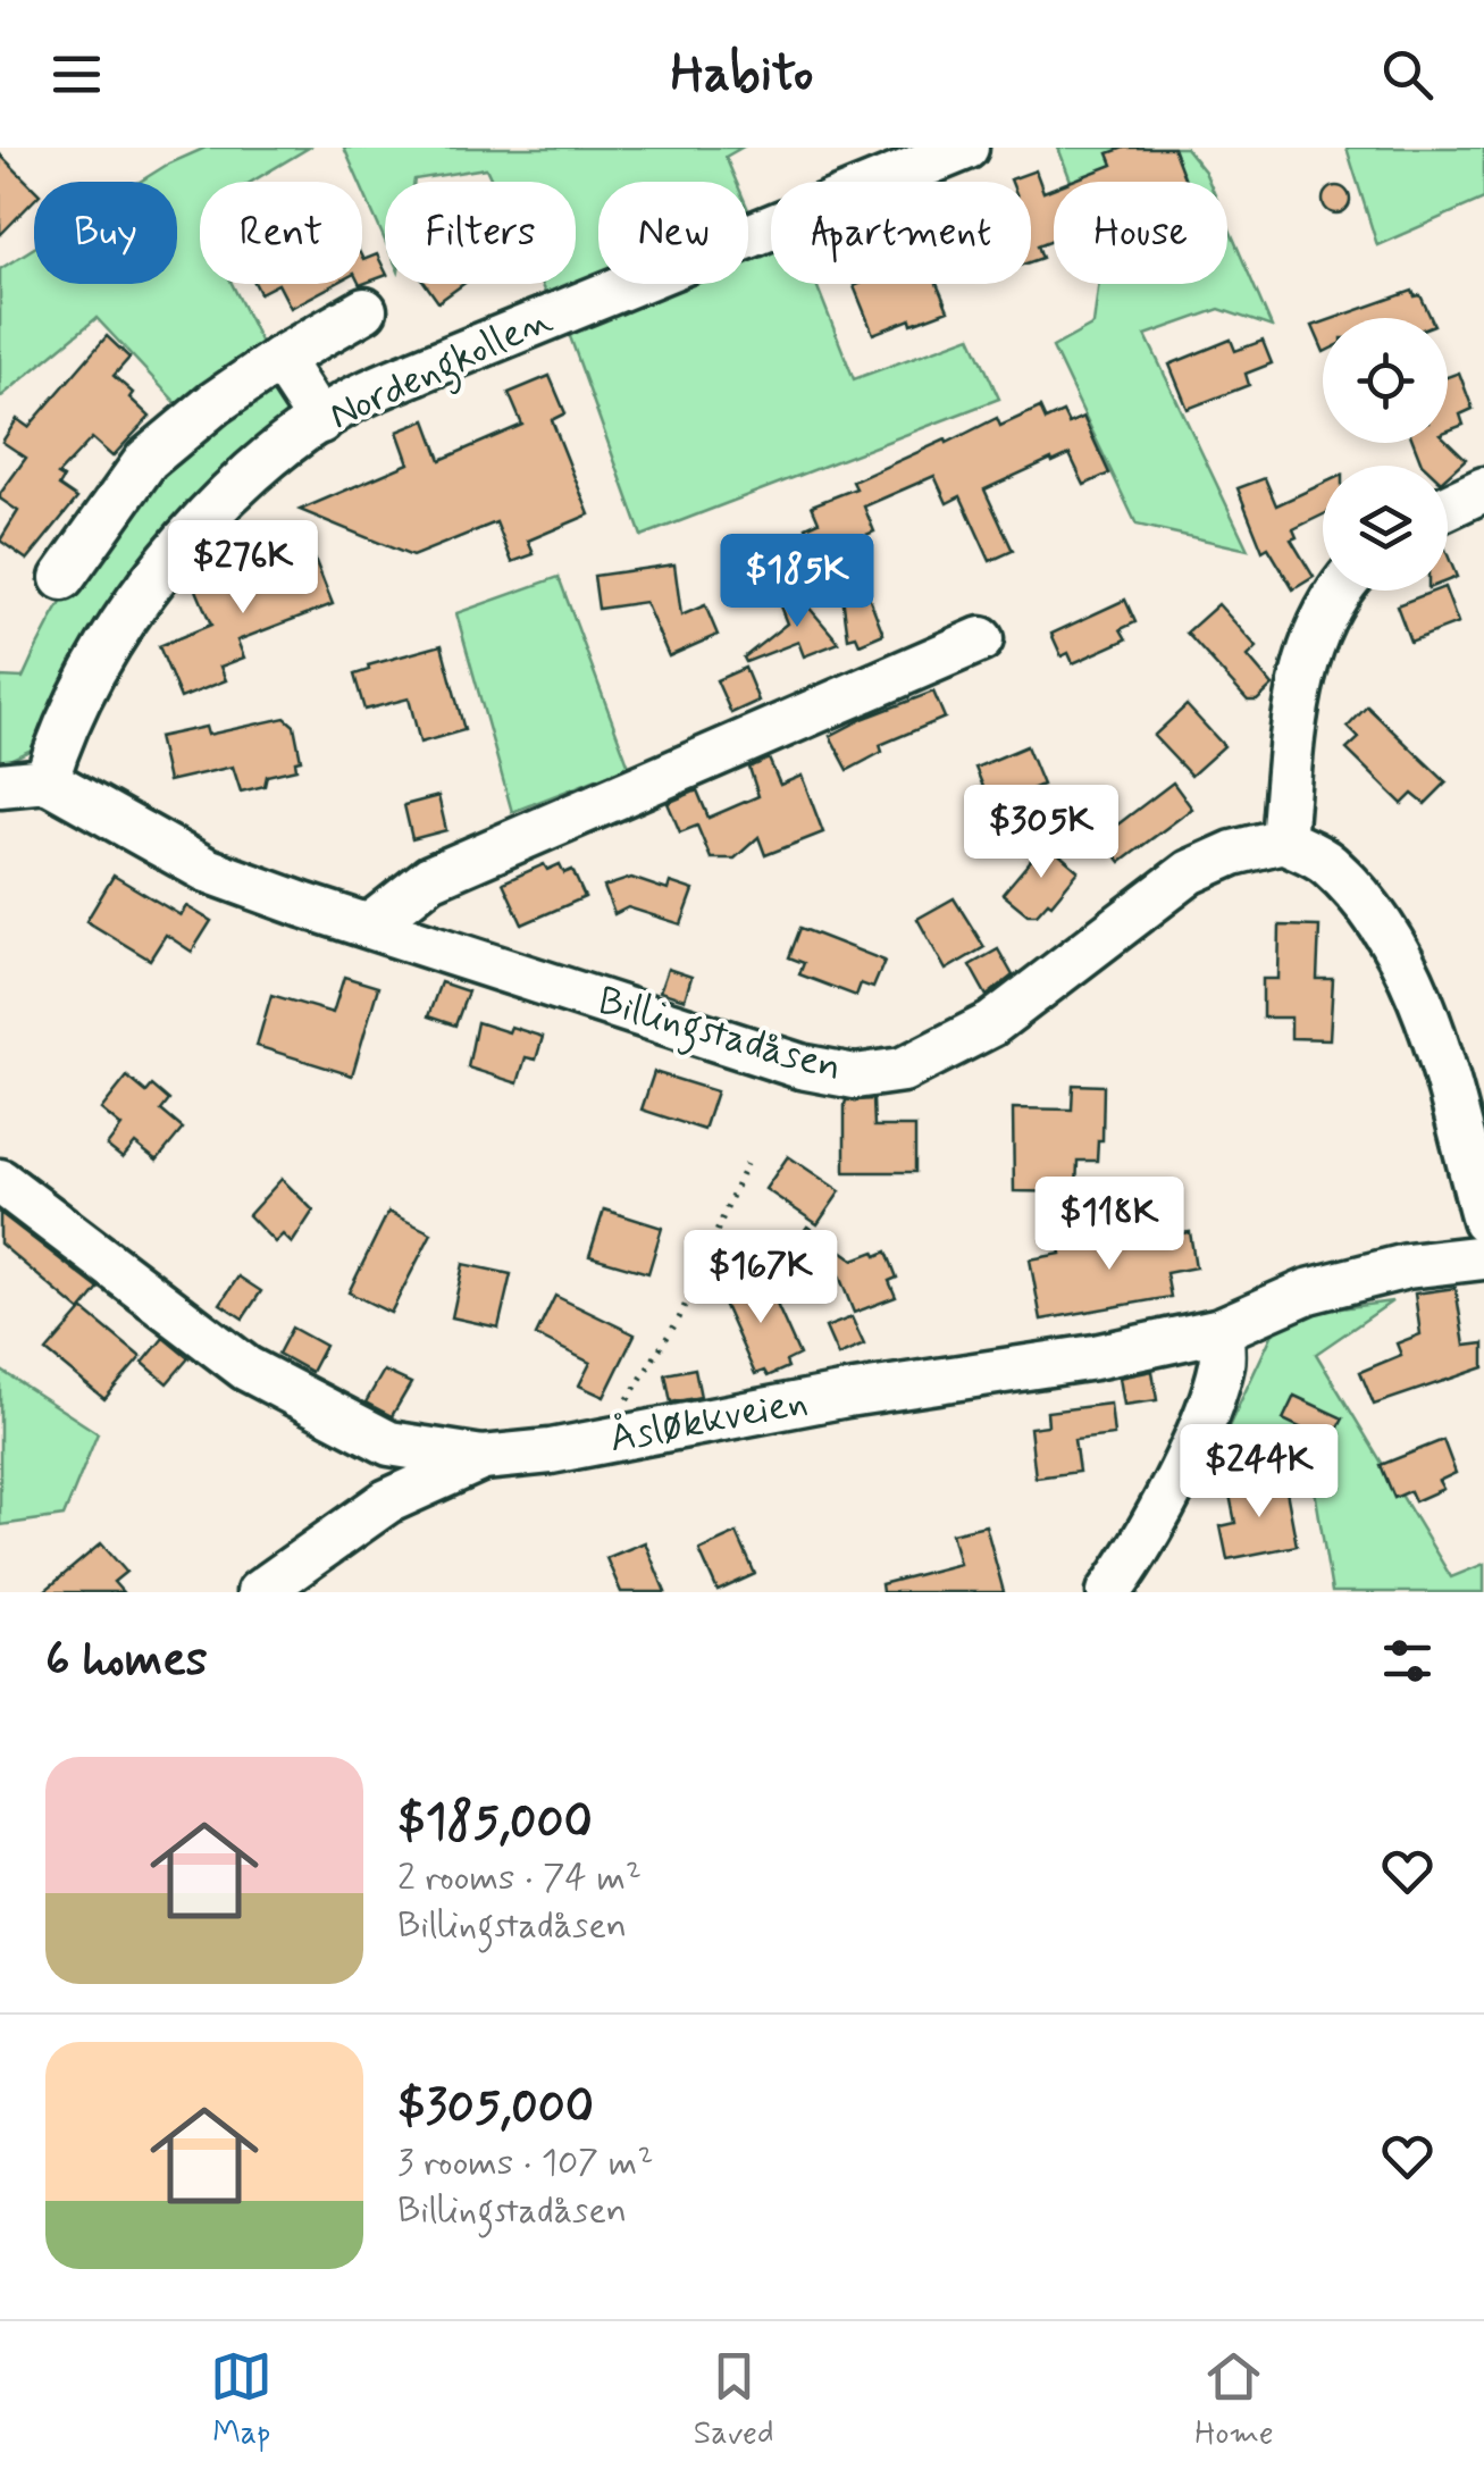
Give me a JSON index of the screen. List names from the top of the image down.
{
  "streets": {
    "street": ["Nordengkollen", "Billingstadåsen", "Åsløkkveien"]
  },
  "crossings": [
    ["Nordengkollen", "Billingstadåsen"]
  ],
  "page": {
    "header": "Habito",
    "chip": [
      "Buy",
      "Rent",
      "Filters",
      "New",
      "Apartment",
      "House"
    ],
    "price": [
      "$276K",
      "$185K",
      "$305K",
      "$118K",
      "$167K",
      "$244K"
    ],
    "heading": "6 homes",
    "list": [
      {
        "name": "$185,000",
        "note": "2 rooms · 74 m² · Billingstadåsen"
      },
      {
        "name": "$305,000",
        "note": "3 rooms · 107 m² · Billingstadåsen"
      }
    ],
    "tabs": ["Map", "Saved", "Home"]
  }
}
